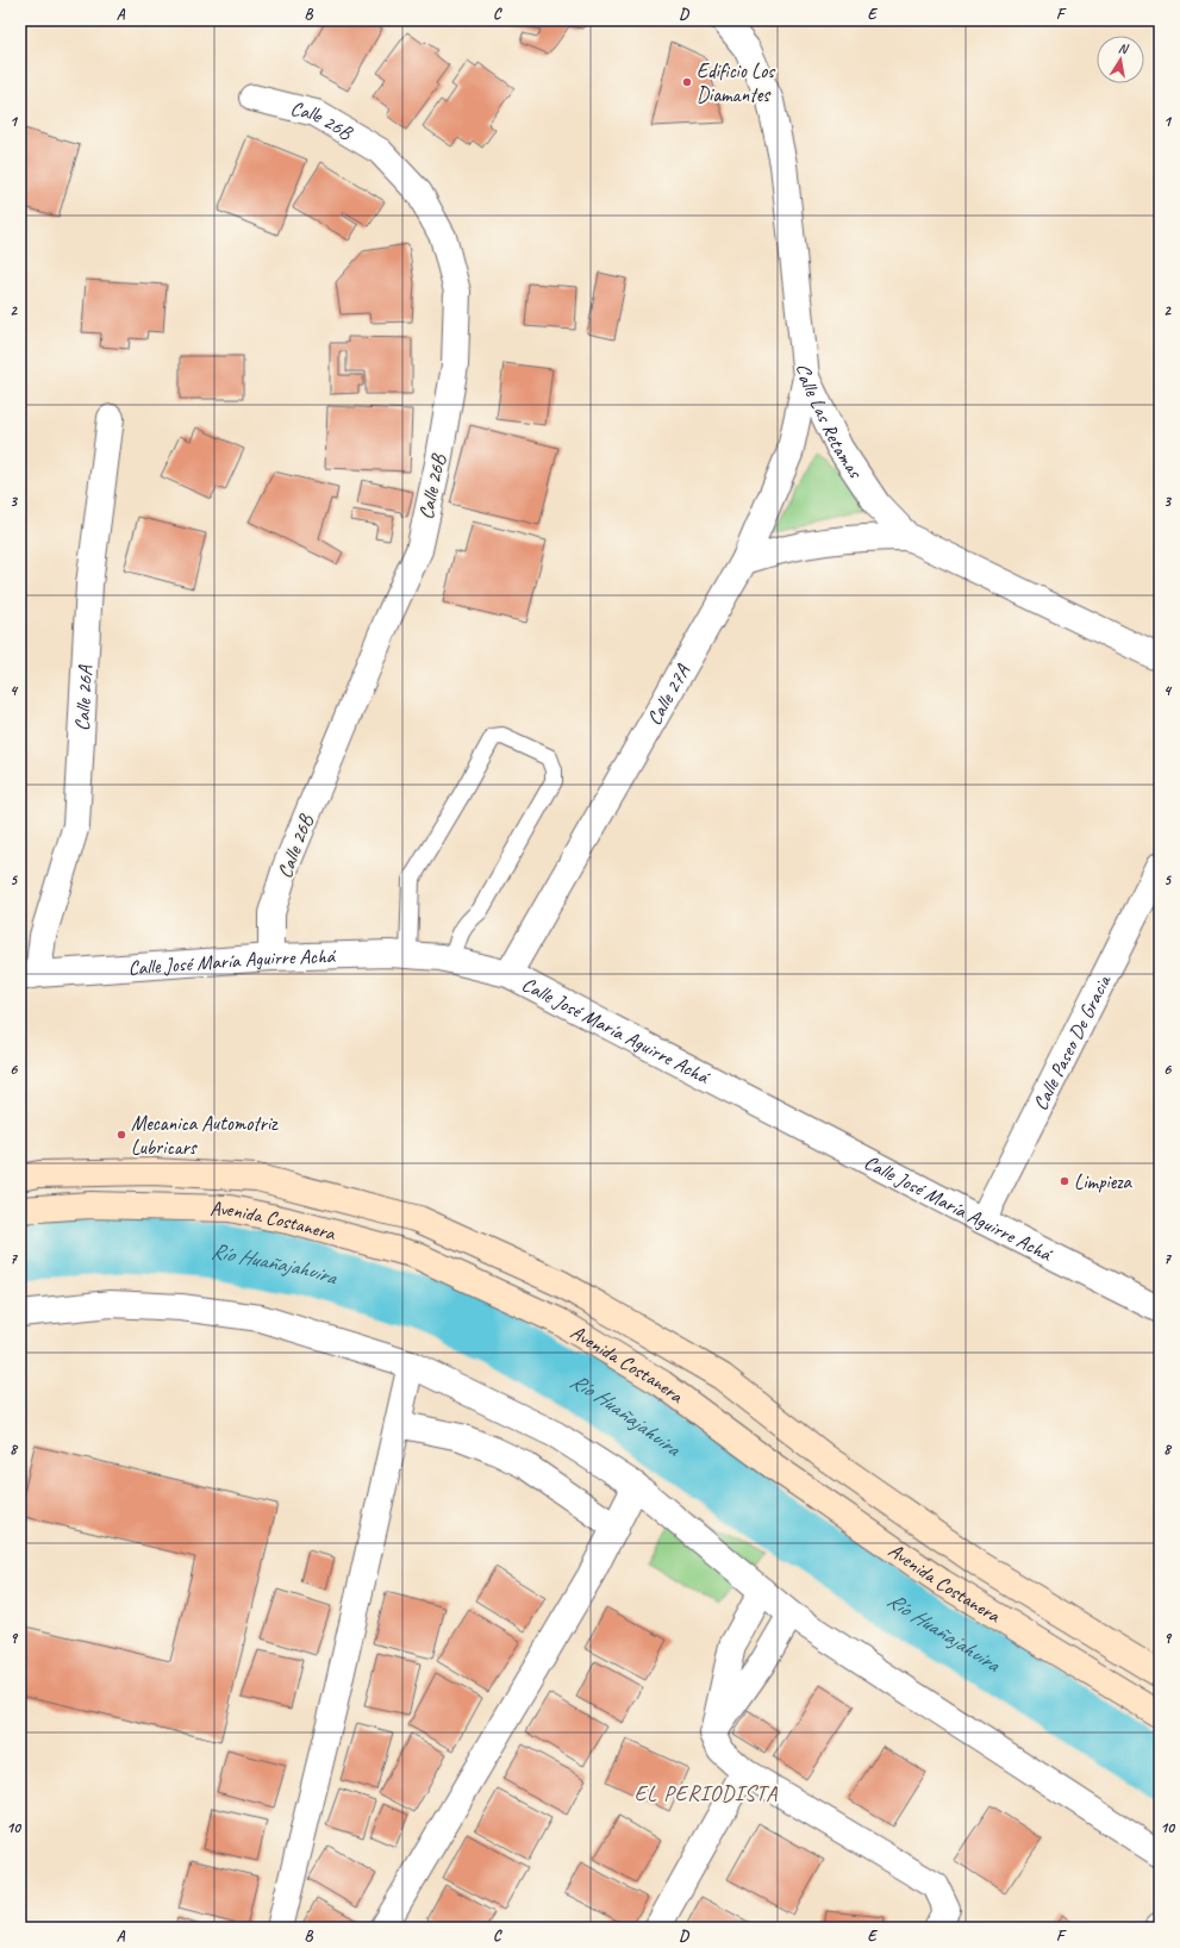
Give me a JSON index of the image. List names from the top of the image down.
{
  "streets": {
    "main road": ["Avenida Costanera"],
    "street": [
      "Calle 26B",
      "Calle Las Retamas",
      "Calle 27A",
      "Calle 26A",
      "Calle José María Aguirre Achá",
      "Calle Paseo De Gracia"
    ]
  },
  "crossings": [
    ["Calle 26B", "Calle José María Aguirre Achá"],
    ["Calle Las Retamas", "Calle 27A"],
    ["Calle 27A", "Calle José María Aguirre Achá"],
    ["Calle 26A", "Calle José María Aguirre Achá"],
    ["Calle José María Aguirre Achá", "Calle Paseo De Gracia"]
  ],
  "districts": ["EL PERIODISTA"],
  "water": ["Río Huañajahuira"],
  "places": ["Edificio Los Diamantes", "Mecanica Automotriz Lubricars", "Limpieza"],
  "north": "top",
  "grid": {
    "columns": [
      "A",
      "B",
      "C",
      "D",
      "E",
      "F"
    ],
    "rows": [
      "1",
      "2",
      "3",
      "4",
      "5",
      "6",
      "7",
      "8",
      "9",
      "10"
    ]
  }
}
